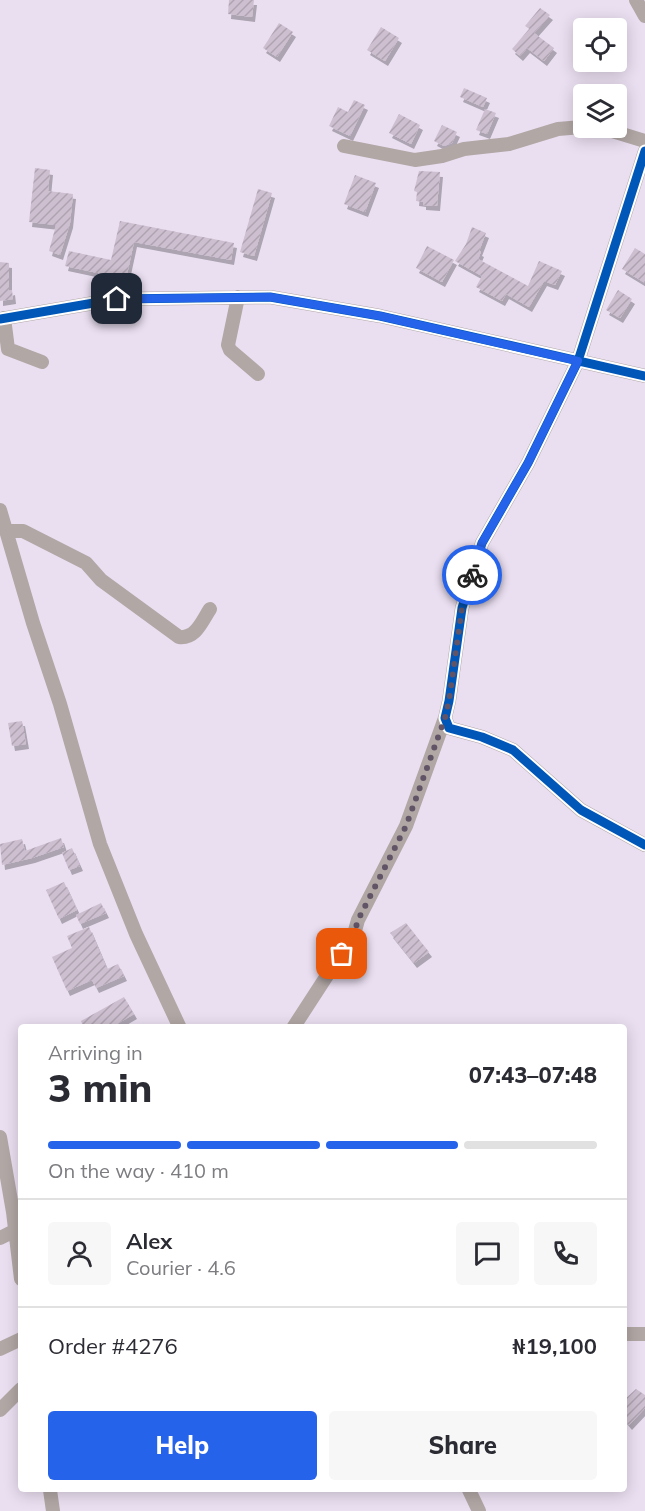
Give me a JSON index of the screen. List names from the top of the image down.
{
  "page": {
    "heading": ["3 min", "Arriving in", "07:43–07:48"],
    "panel": [
      "Alex",
      "Courier · 4.6",
      "Order #4276",
      "₦19,100"
    ],
    "bar": "On the way · 410 m",
    "buttons": ["Help", "Share"]
  }
}
